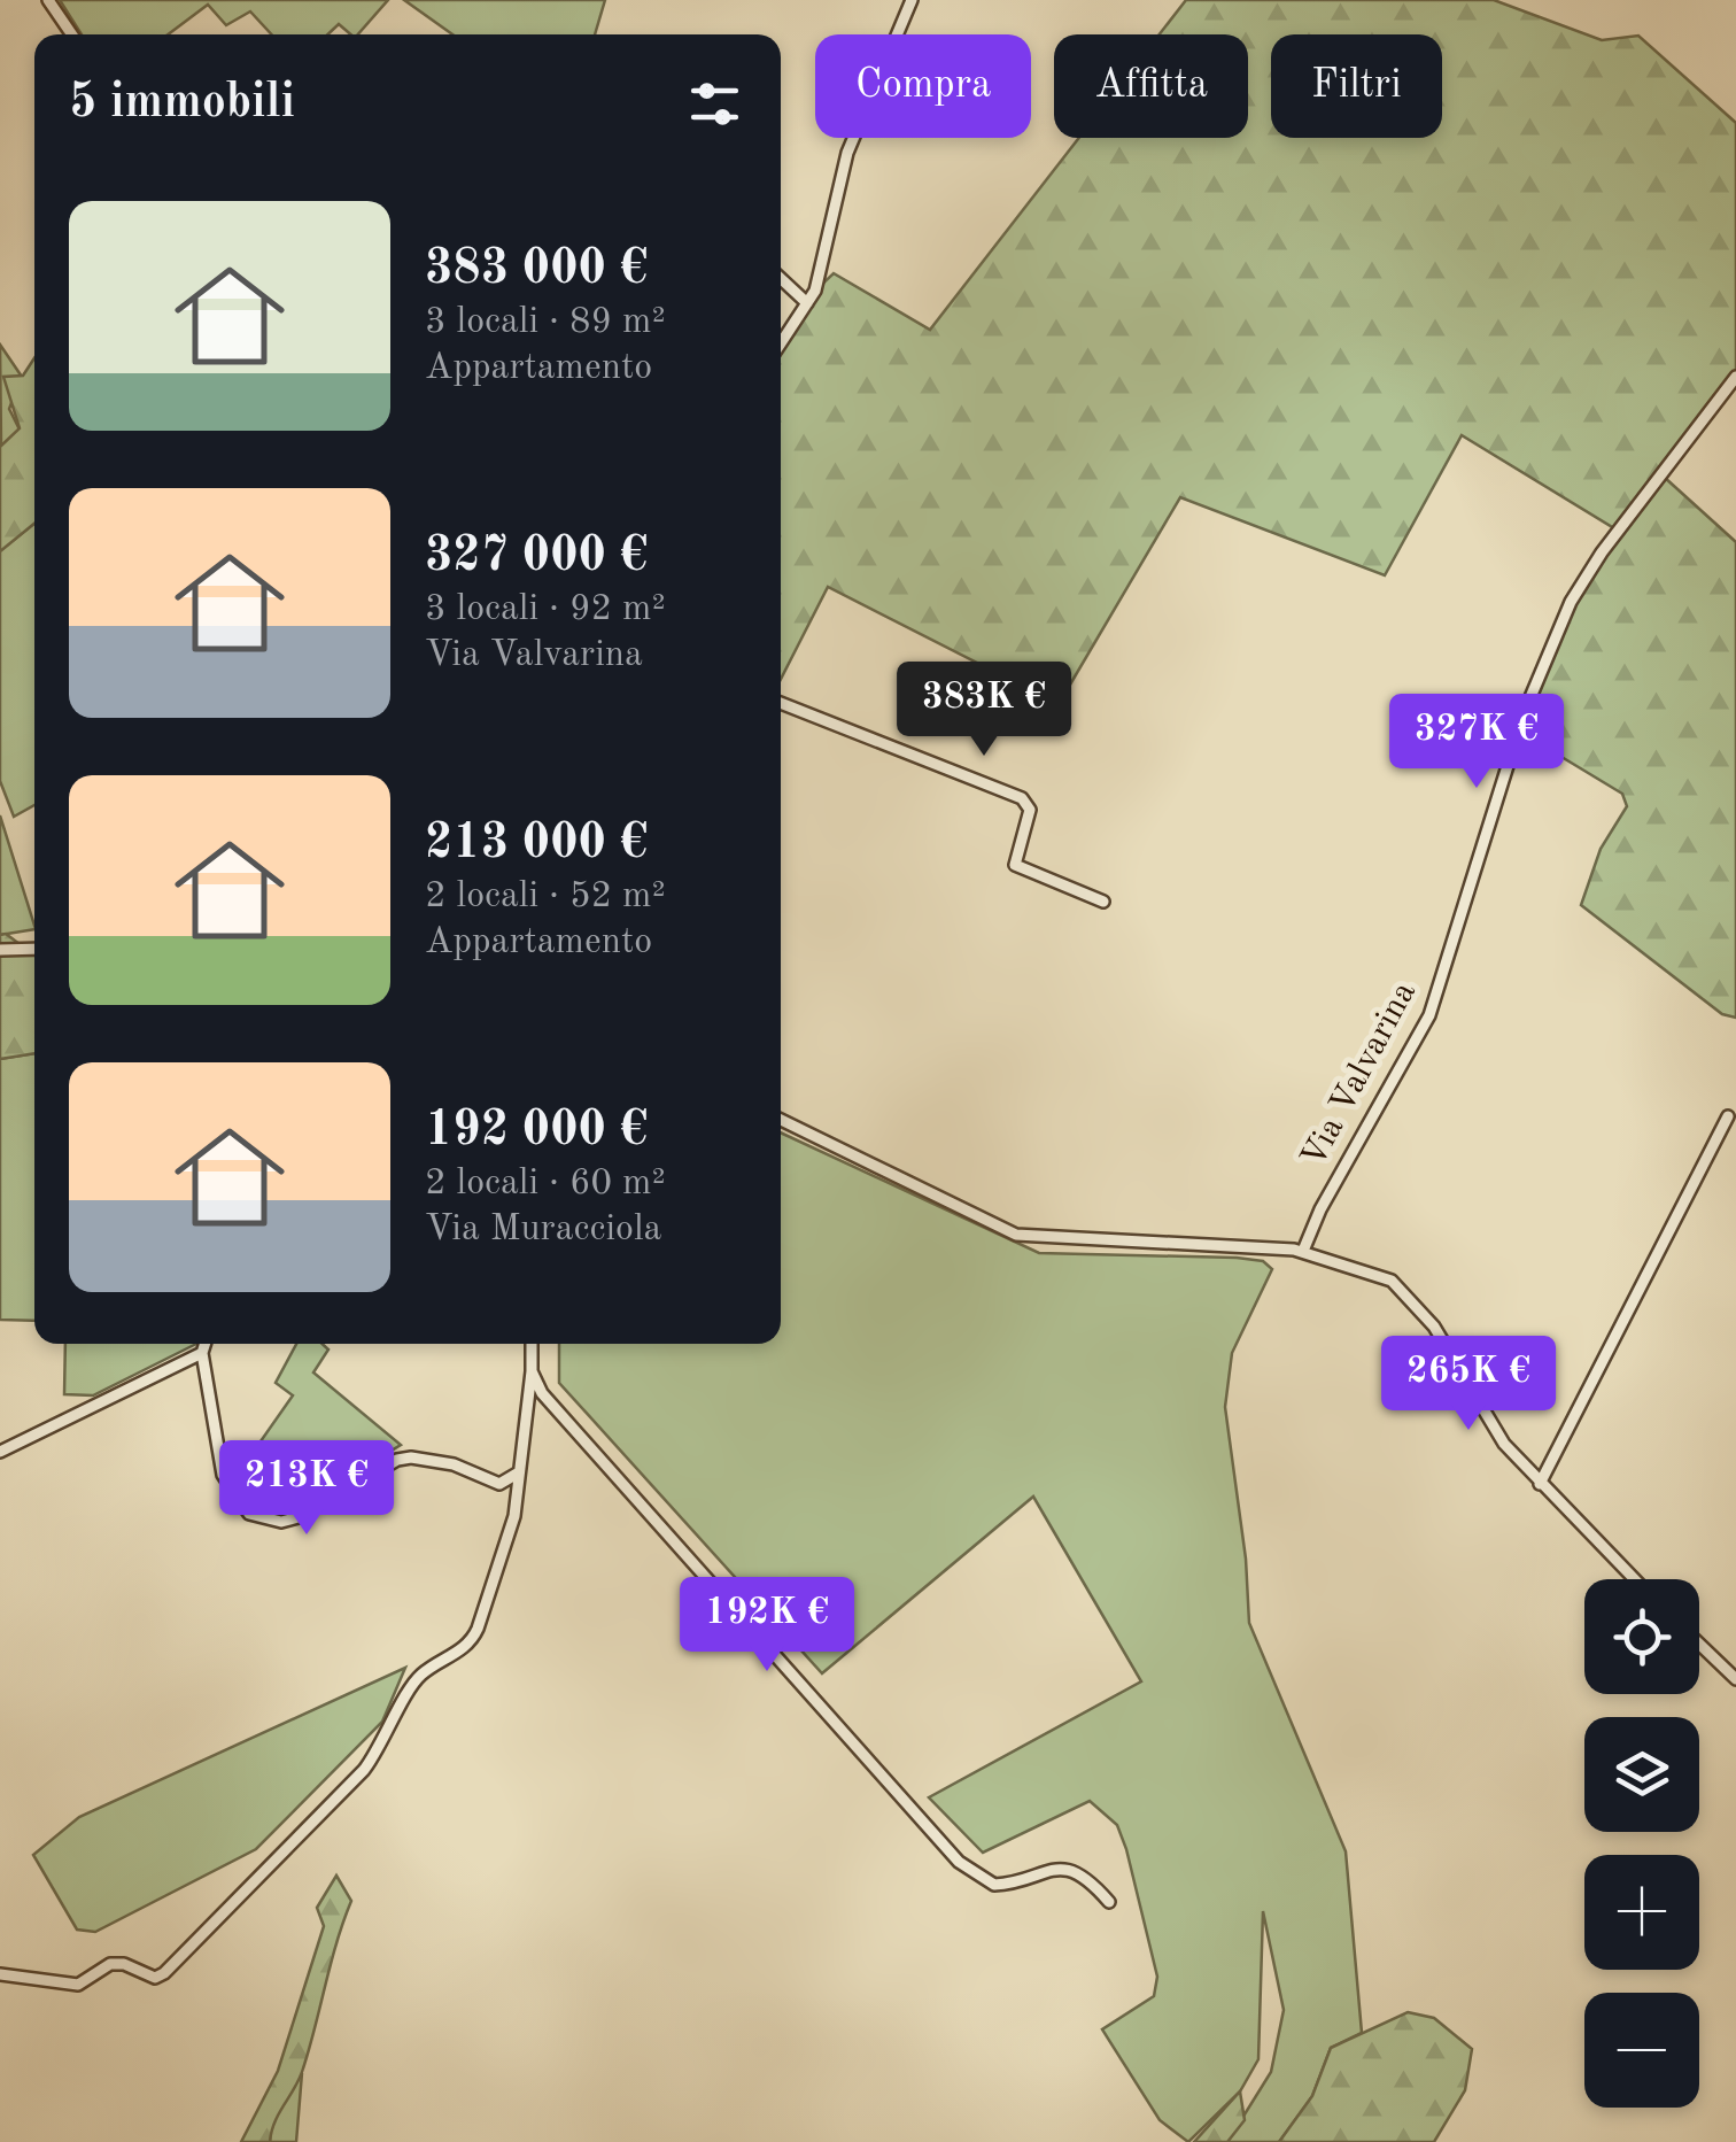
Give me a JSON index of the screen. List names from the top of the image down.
{
  "streets": {
    "street": ["Via Valvarina"]
  },
  "page": {
    "chip": ["Compra", "Affitta", "Filtri"],
    "heading": "5 immobili",
    "list": [
      {
        "name": "383 000 €",
        "note": "3 locali · 89 m² · Appartamento"
      },
      {
        "name": "327 000 €",
        "note": "3 locali · 92 m² · Via Valvarina"
      },
      {
        "name": "213 000 €",
        "note": "2 locali · 52 m² · Appartamento"
      },
      {
        "name": "192 000 €",
        "note": "2 locali · 60 m² · Via Muracciola"
      }
    ],
    "price": [
      "383K €",
      "327K €",
      "265K €",
      "213K €",
      "192K €"
    ],
    "map_buttons": ["+", "−"]
  }
}
